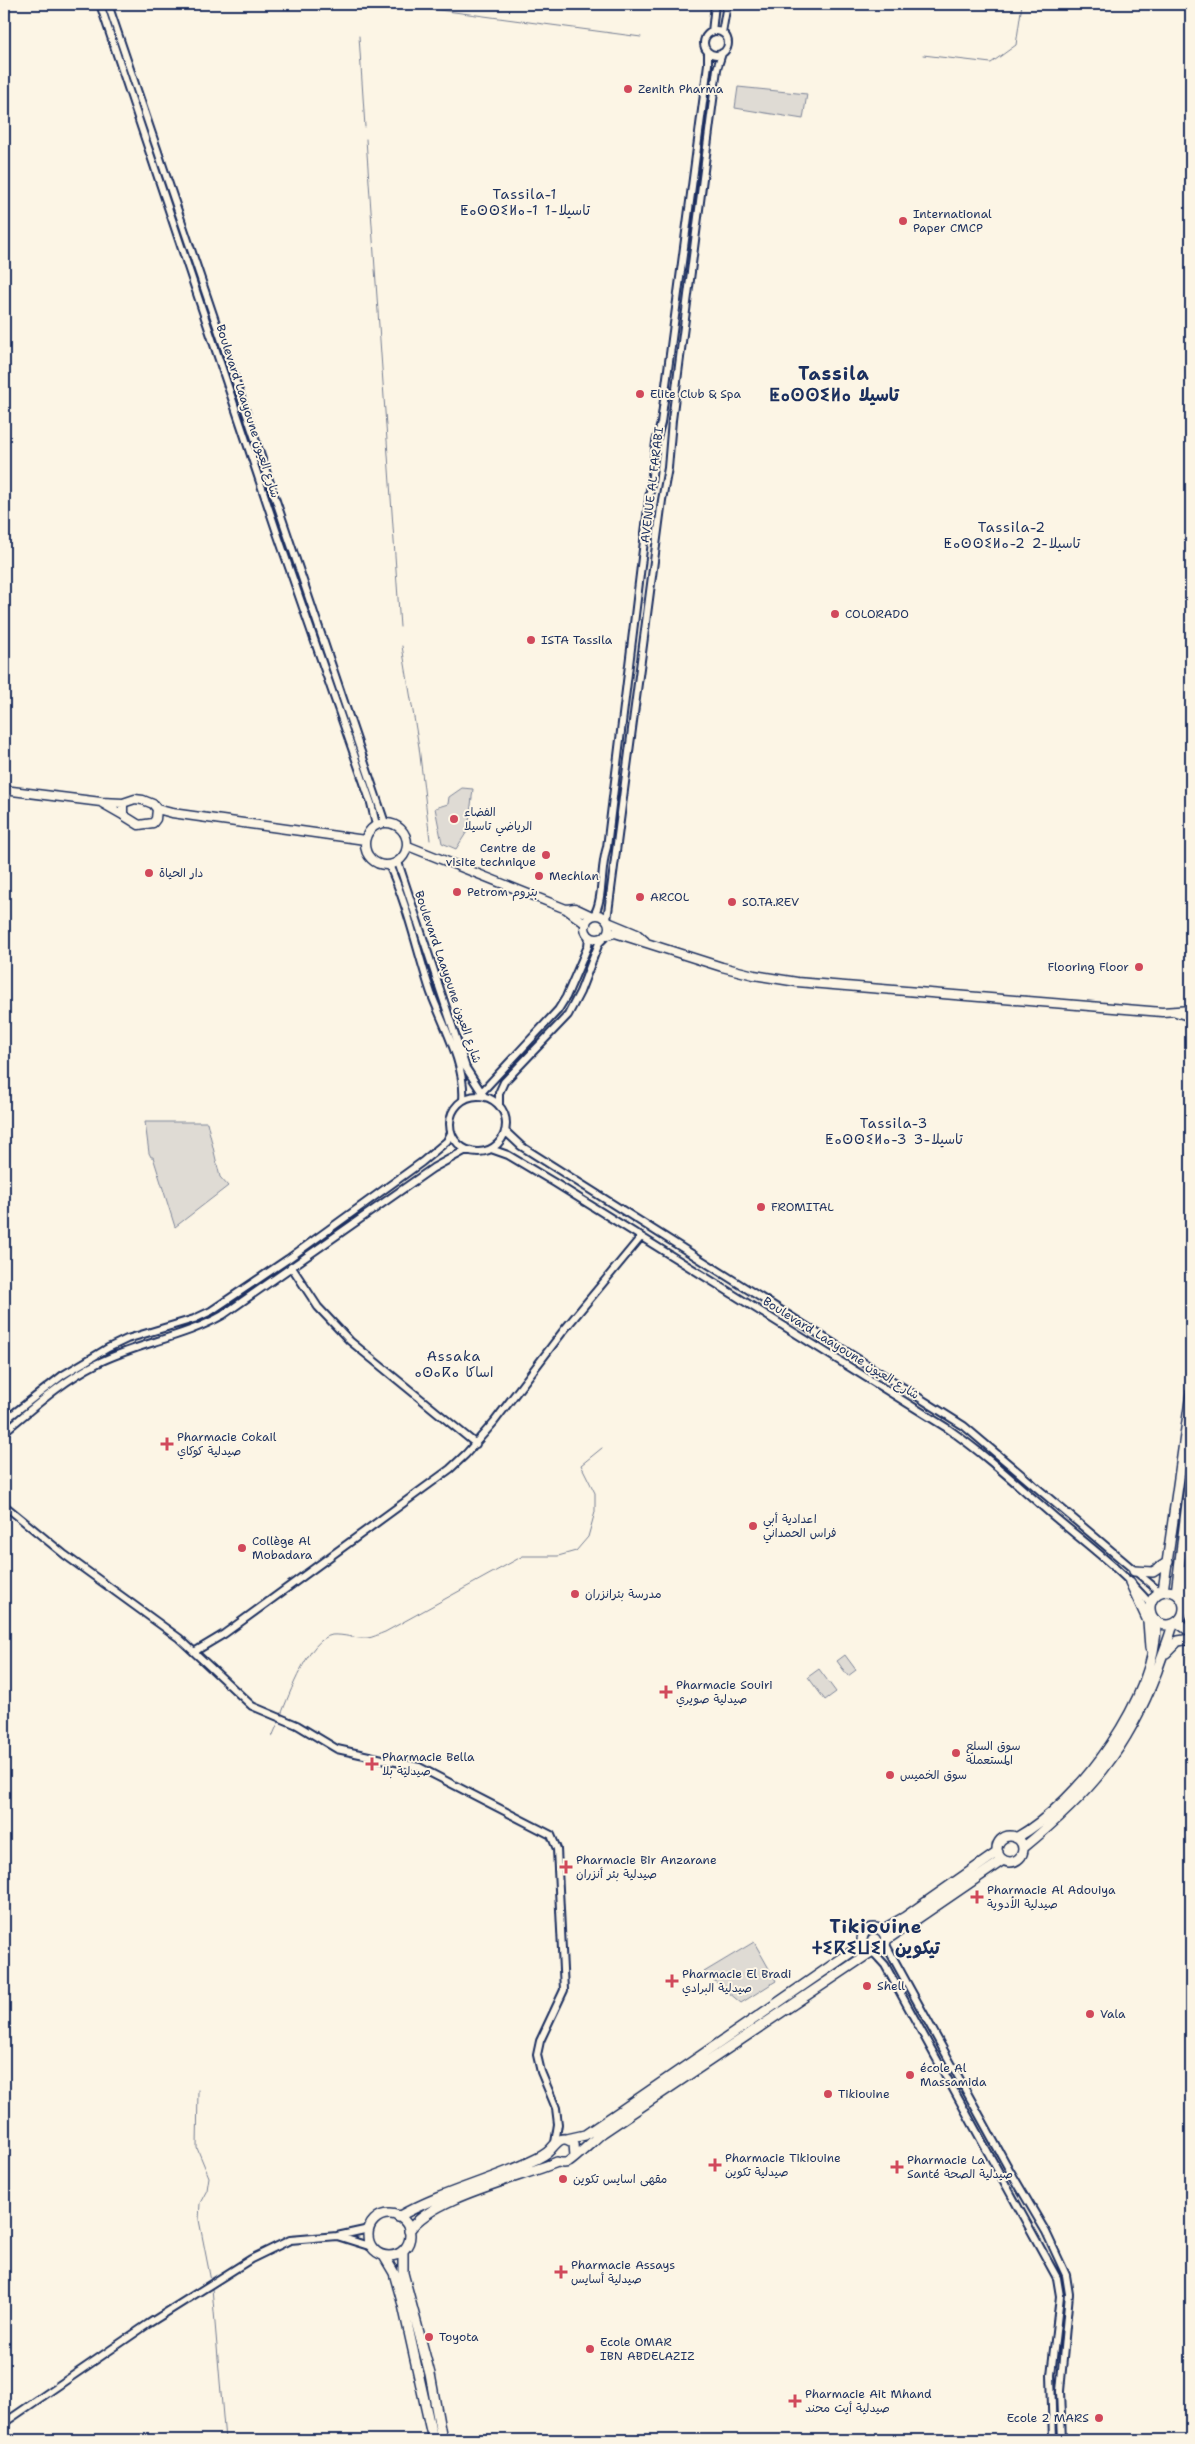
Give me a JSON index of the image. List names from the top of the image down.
{
  "streets": {
    "street": ["Boulevard Laayoune شارع العيون", "AVENUE AL FARABI"]
  },
  "districts": [
    "Tassila-1 ⵟⴰⵙⵙⵉⵍⴰ-1 1-تاسيلا",
    "Tassila ⵟⴰⵙⵙⵉⵍⴰ تاسيلا",
    "Tassila-2 ⵟⴰⵙⵙⵉⵍⴰ-2 2-تاسيلا",
    "Tassila-3 ⵟⴰⵙⵙⵉⵍⴰ-3 3-تاسيلا",
    "Assaka ⴰⵙⴰⴽⴰ اساكا",
    "Tikiouine ⵜⵉⴽⵉⵡⵉⵏ تيكوين"
  ],
  "places": {
    "other": [
      "Zenith Pharma",
      "International Paper CMCP",
      "Elite Club & Spa",
      "COLORADO",
      "ISTA Tassila",
      "الفضاء الرياضي تاسيلا",
      "Centre de visite technique",
      "دار الحياة",
      "Mechlan",
      "Petrom بتروم",
      "ARCOL",
      "SO.TA.REV",
      "Flooring Floor",
      "FROMITAL",
      "اعدادية أبي فراس الحمداني",
      "Collège Al Mobadara",
      "مدرسة بئرانزران",
      "سوق السلع المستعملة",
      "سوق الخميس",
      "Shell",
      "Vala",
      "école Al Massamida",
      "Tikiouine",
      "مقهى اسايس تكوين",
      "Toyota",
      "Ecole OMAR IBN ABDELAZIZ",
      "Ecole 2 MARS"
    ],
    "health": [
      "Pharmacie Cokail صيدلية كوكاي",
      "Pharmacie Souiri صيدلية صويري",
      "Pharmacie Bella صيدلية بلا",
      "Pharmacie Bir Anzarane صيدلية بئر أنزران",
      "Pharmacie Al Adouiya صيدلية الأدوية",
      "Pharmacie El Bradi صيدلية البرادي",
      "Pharmacie Tikiouine صيدلية تكوين",
      "Pharmacie La Santé صيدلية الصحة",
      "Pharmacie Assays صيدلية أسايس",
      "Pharmacie Ait Mhand صيدلية أيت محند"
    ]
  }
}
